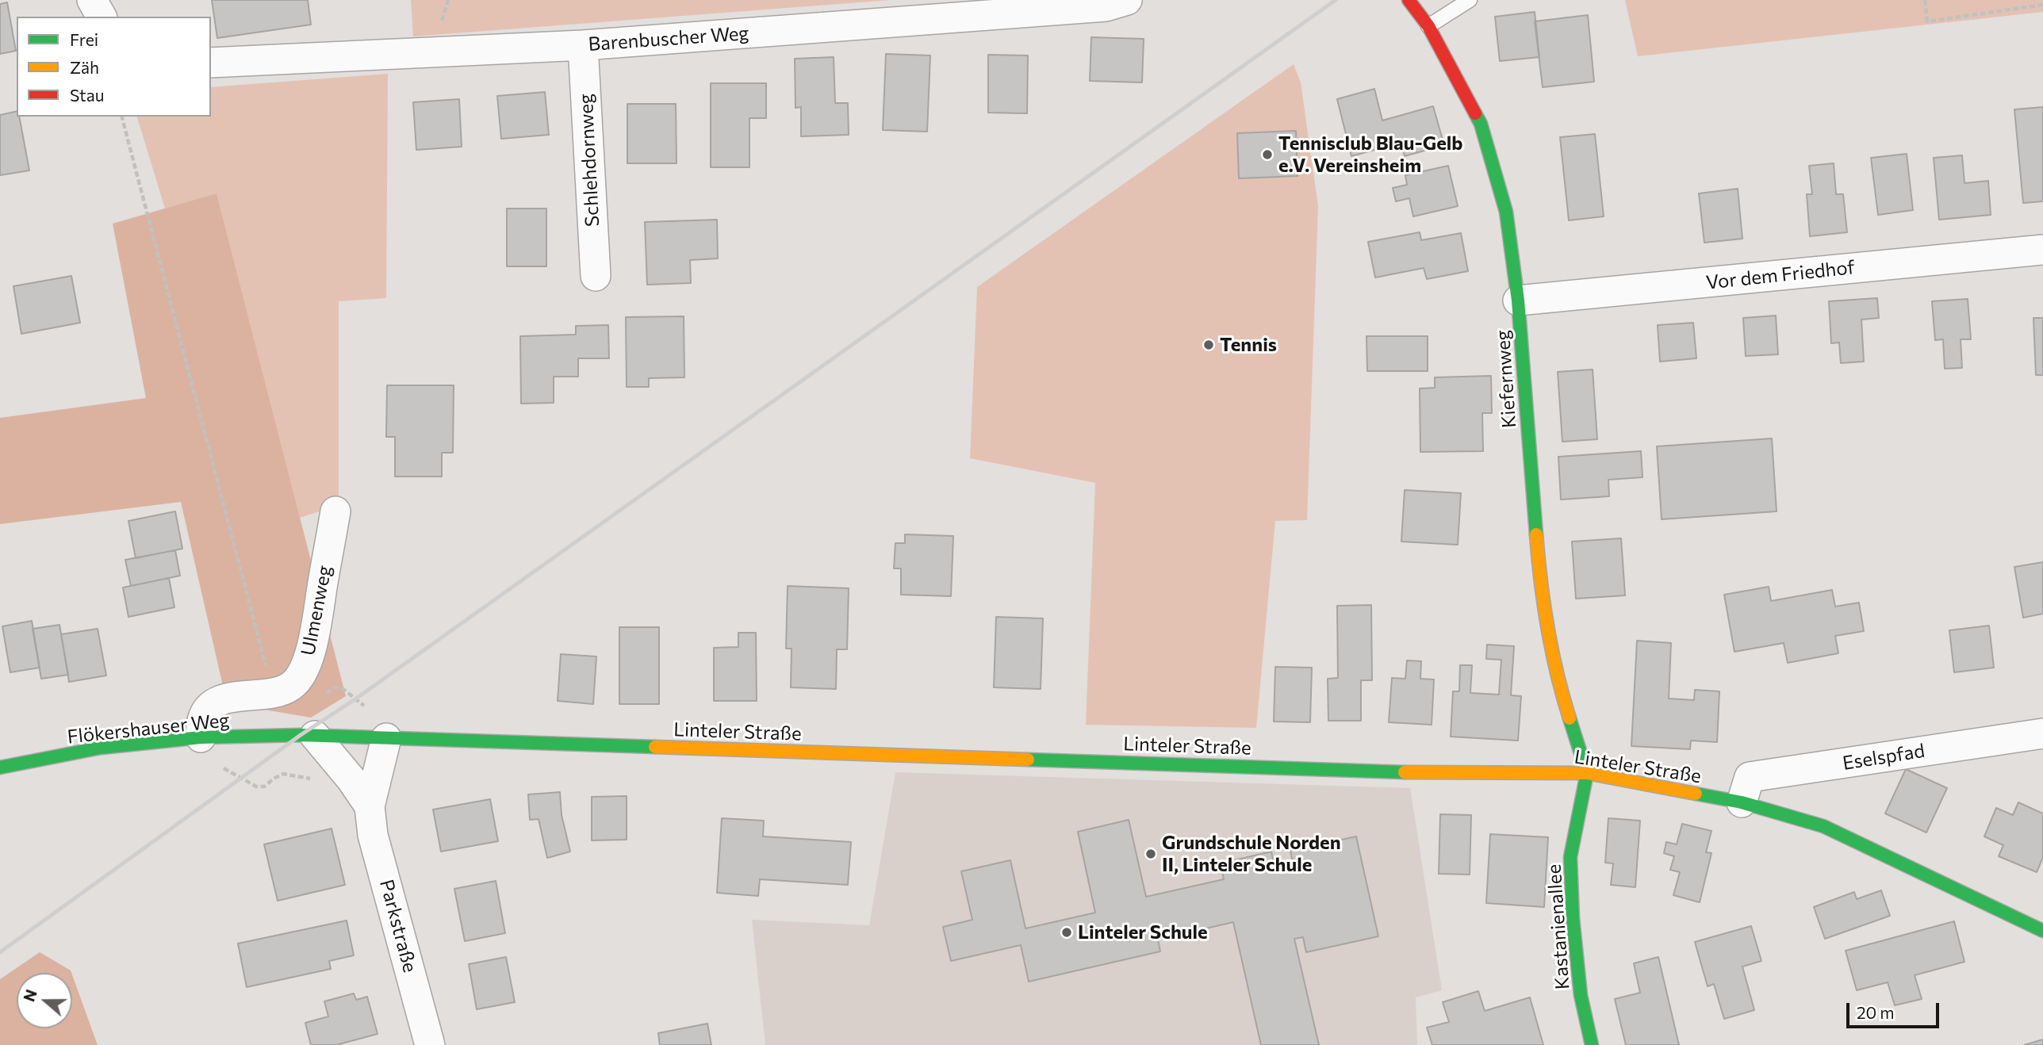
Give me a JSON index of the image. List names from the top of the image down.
{
  "streets": {
    "street": [
      "Barenbuscher Weg",
      "Schlehdornweg",
      "Vor dem Friedhof",
      "Kiefernweg",
      "Ulmenweg",
      "Flökershauser Weg",
      "Linteler Straße",
      "Eselspfad",
      "Parkstraße",
      "Kastanienallee"
    ]
  },
  "crossings": [
    ["Barenbuscher Weg", "Schlehdornweg"],
    ["Vor dem Friedhof", "Kiefernweg"],
    ["Kiefernweg", "Linteler Straße"],
    ["Kiefernweg", "Kastanienallee"],
    ["Ulmenweg", "Flökershauser Weg"],
    ["Flökershauser Weg", "Linteler Straße"],
    ["Flökershauser Weg", "Parkstraße"],
    ["Linteler Straße", "Eselspfad"],
    ["Linteler Straße", "Parkstraße"],
    ["Linteler Straße", "Kastanienallee"]
  ],
  "places": [
    "Tennisclub Blau-Gelb e.V. Vereinsheim",
    "Tennis",
    "Grundschule Norden II, Linteler Schule",
    "Linteler Schule"
  ],
  "legend": ["Frei", "Zäh", "Stau"],
  "scale_bar": "20 m",
  "north": "left"
}
